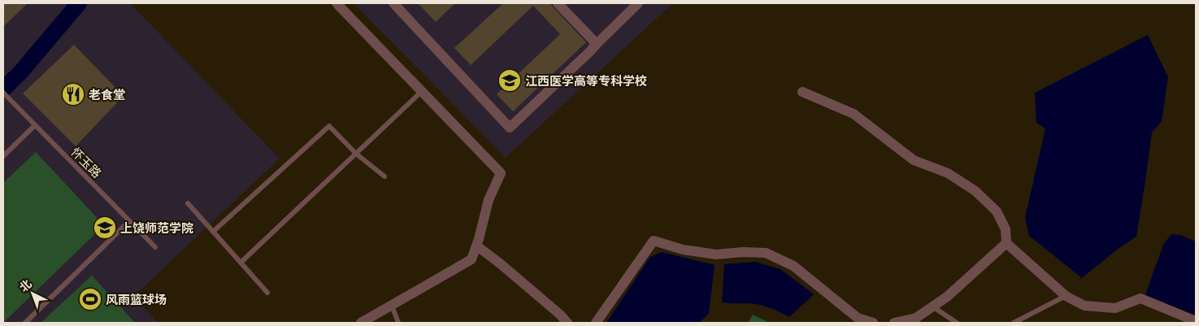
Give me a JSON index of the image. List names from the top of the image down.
{
  "streets": {
    "lane": ["怀玉路"]
  },
  "places": {
    "school or university": ["江西医学高等专科学校", "上饶师范学院"],
    "restaurant": ["老食堂"],
    "sports": ["风雨篮球场"]
  },
  "north": "top left"
}
